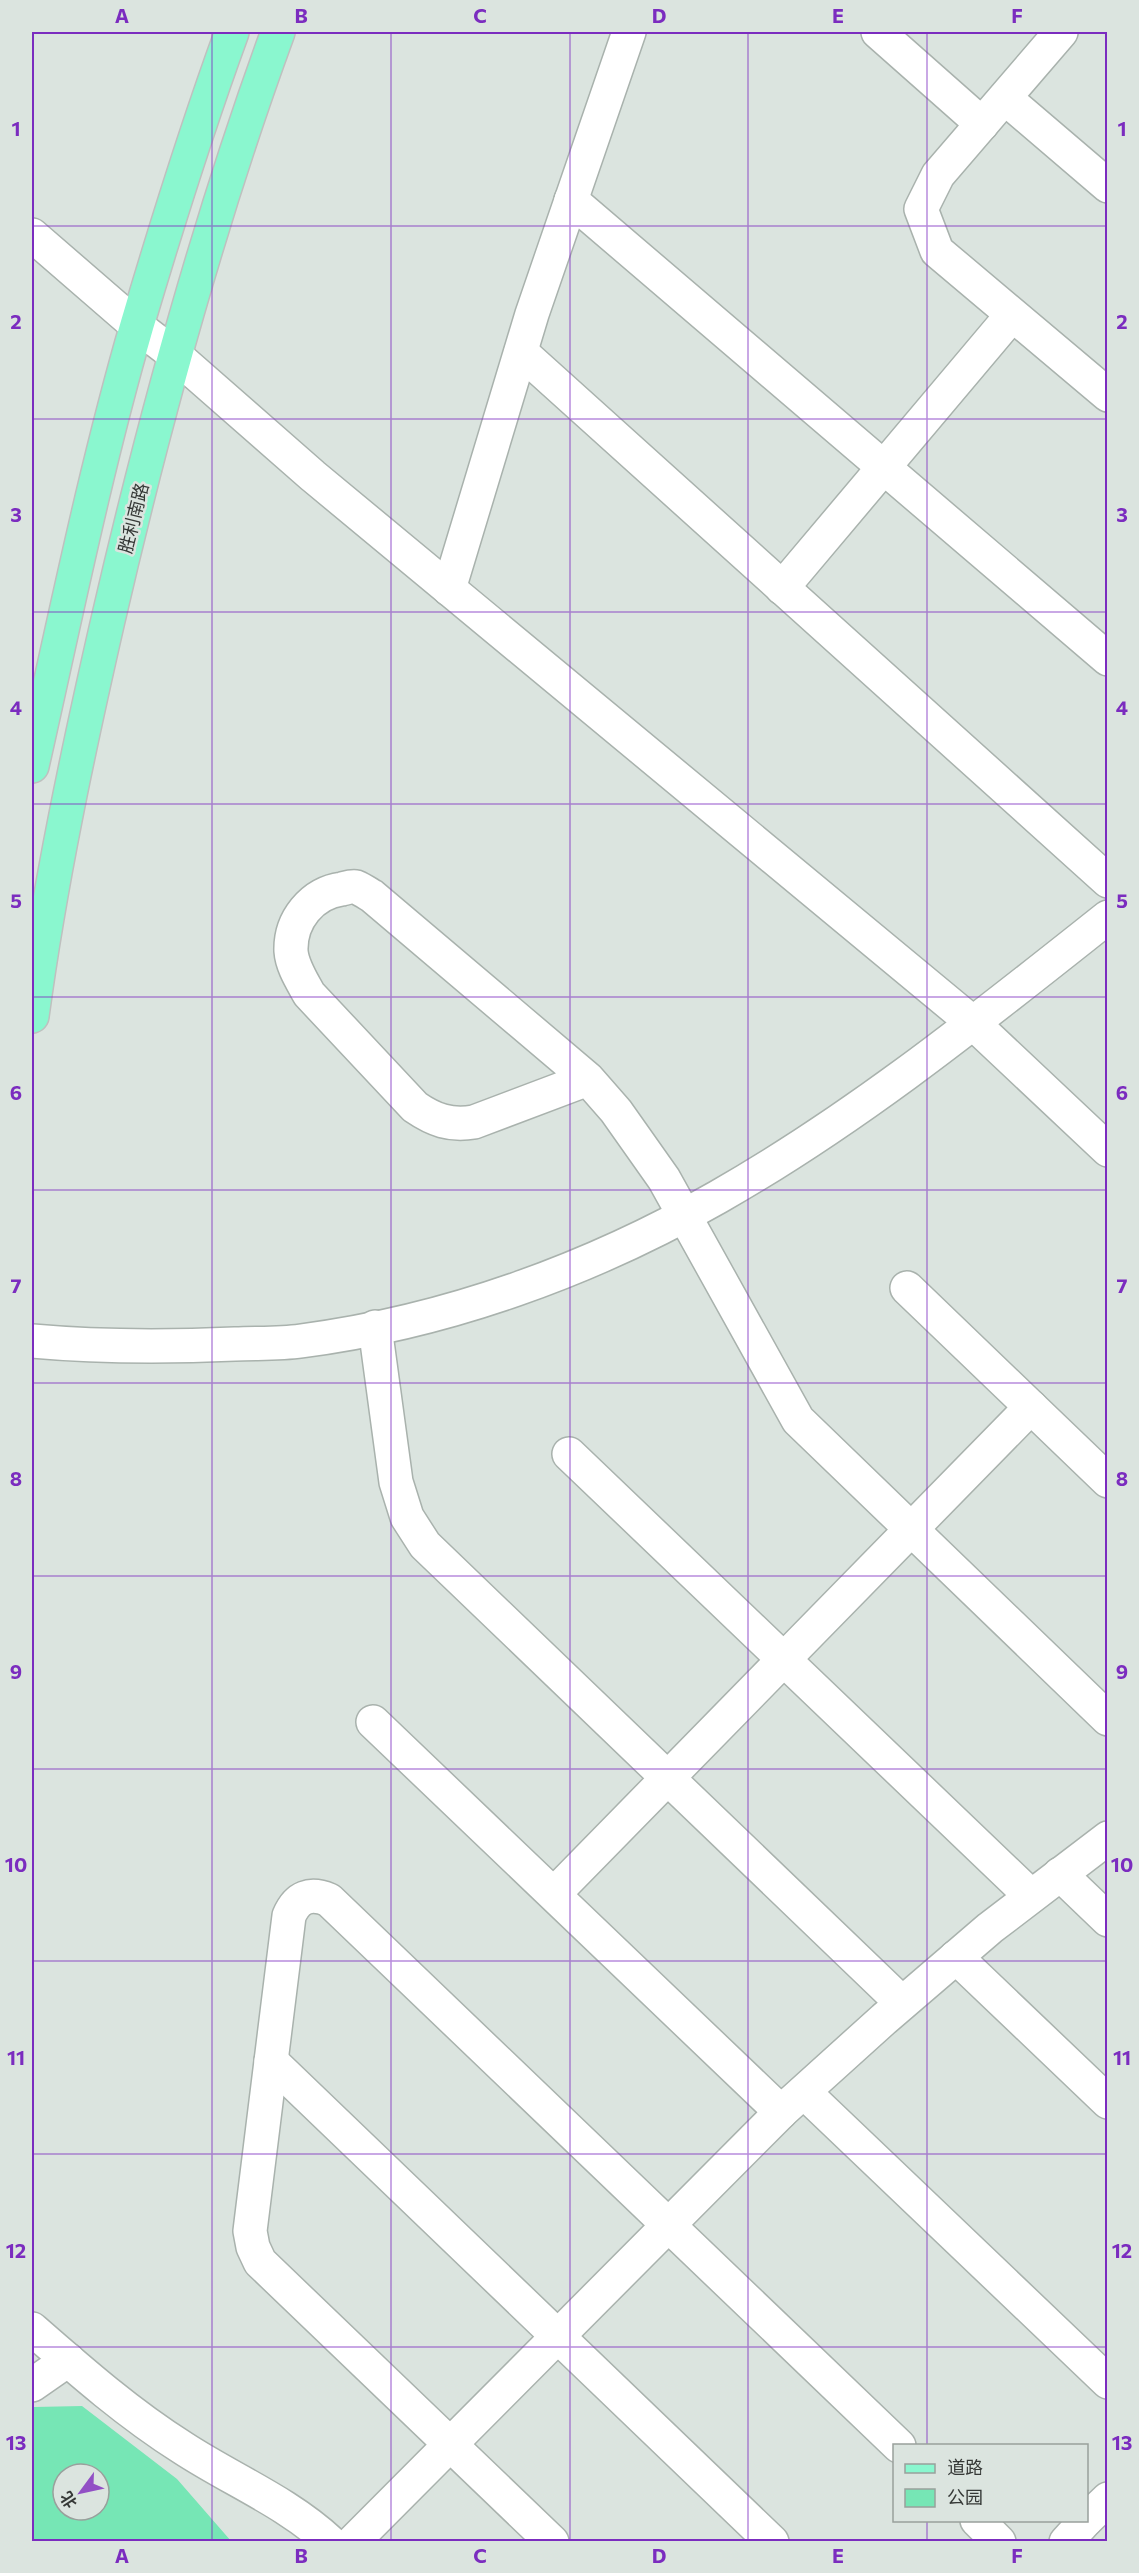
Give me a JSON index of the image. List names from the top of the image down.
{
  "streets": {
    "main road": ["胜利南路"]
  },
  "legend": ["道路", "公园"],
  "north": "bottom left",
  "grid": {
    "columns": [
      "A",
      "B",
      "C",
      "D",
      "E",
      "F"
    ],
    "rows": [
      "1",
      "2",
      "3",
      "4",
      "5",
      "6",
      "7",
      "8",
      "9",
      "10",
      "11",
      "12",
      "13"
    ]
  }
}
